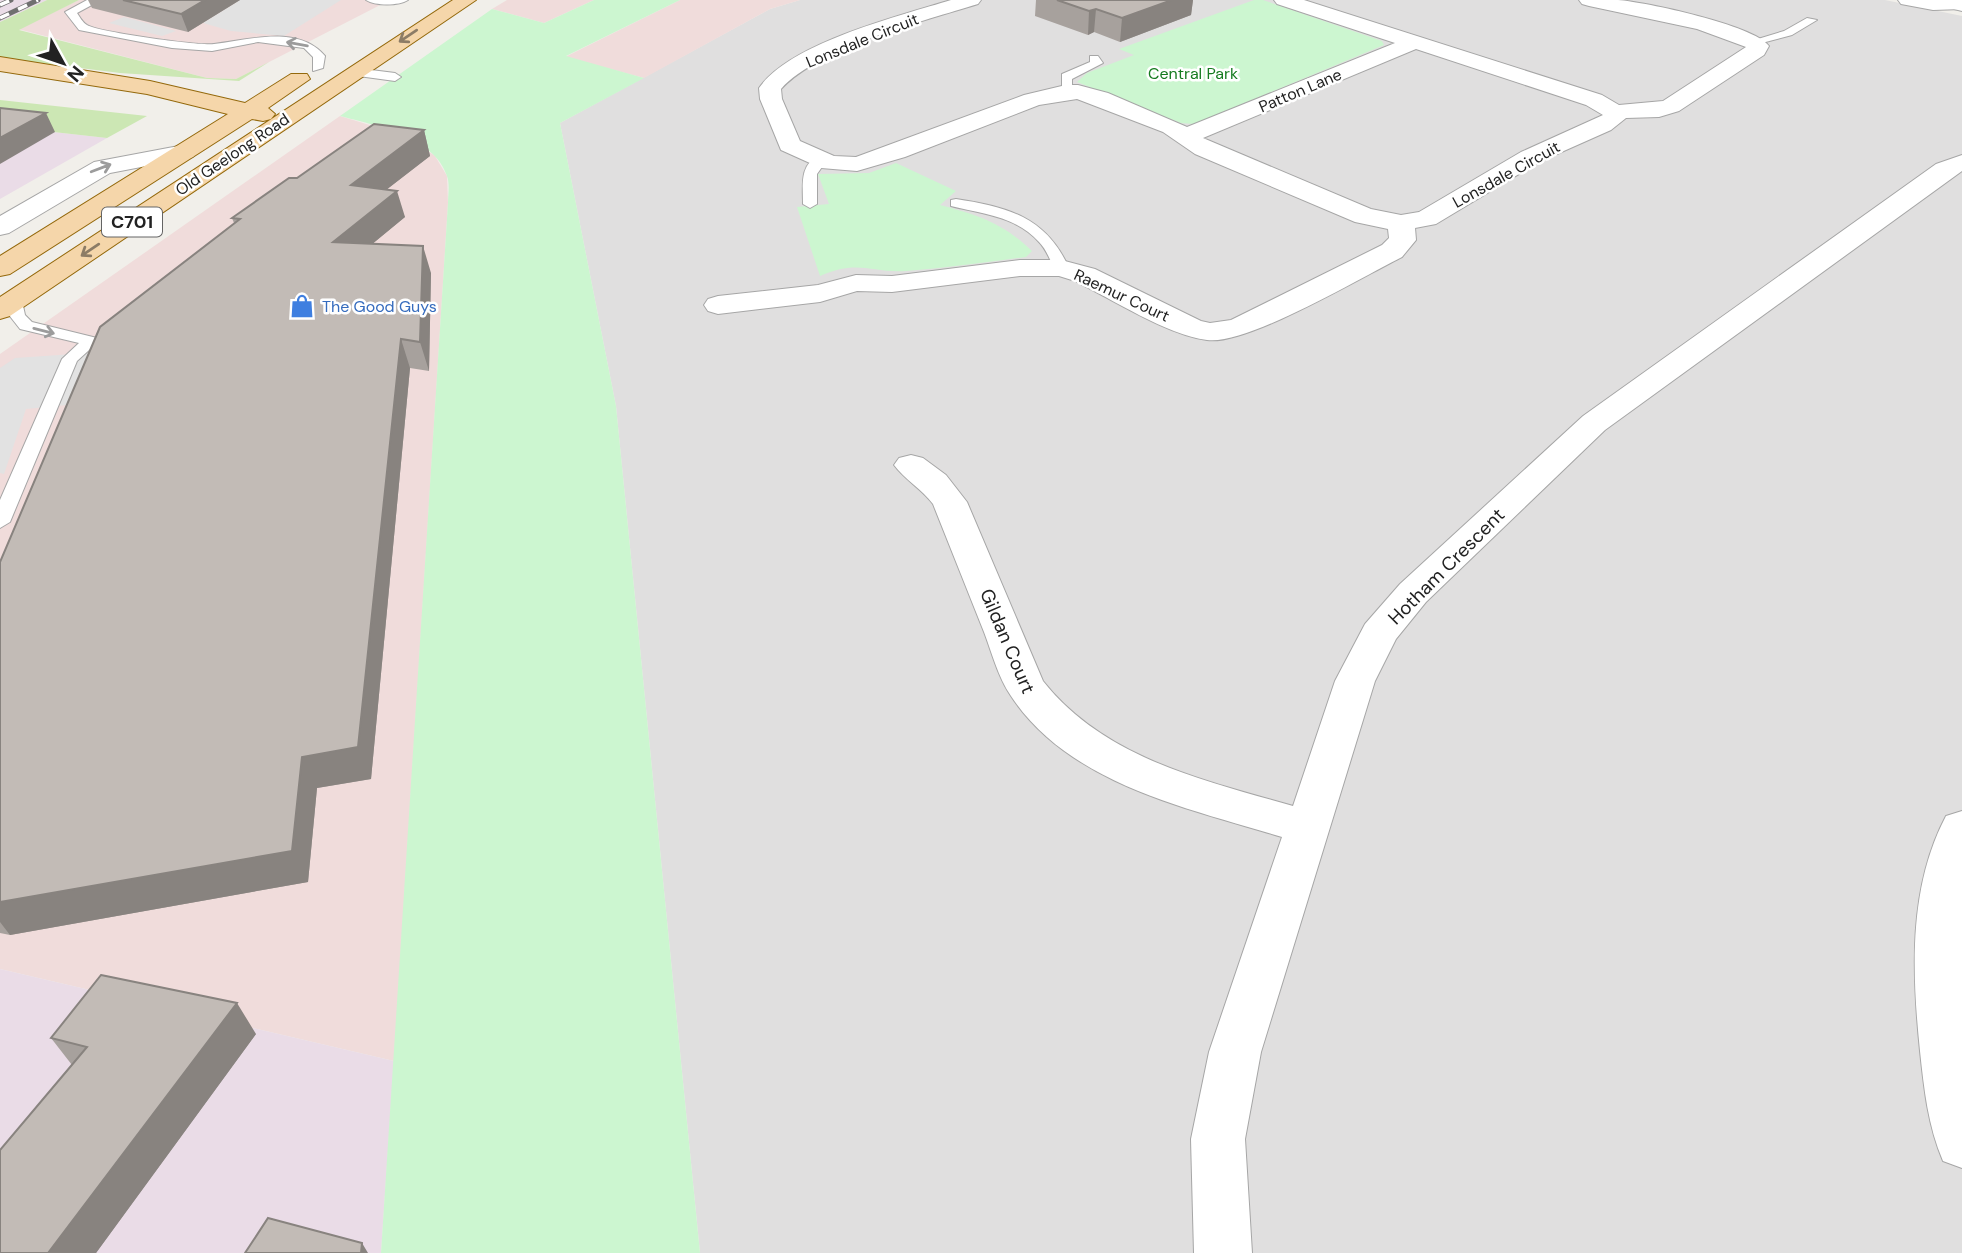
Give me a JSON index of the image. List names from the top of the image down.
{
  "streets": {
    "main road": ["Old Geelong Road", "C701"],
    "street": [
      "Lonsdale Circuit",
      "Patton Lane",
      "Raemur Court",
      "Hotham Crescent",
      "Gildan Court"
    ]
  },
  "crossings": [
    ["Lonsdale Circuit", "Patton Lane"],
    ["Lonsdale Circuit", "Raemur Court"],
    ["Hotham Crescent", "Gildan Court"]
  ],
  "parks": ["Central Park"],
  "places": {
    "shop": ["The Good Guys"]
  },
  "north": "bottom right"
}
